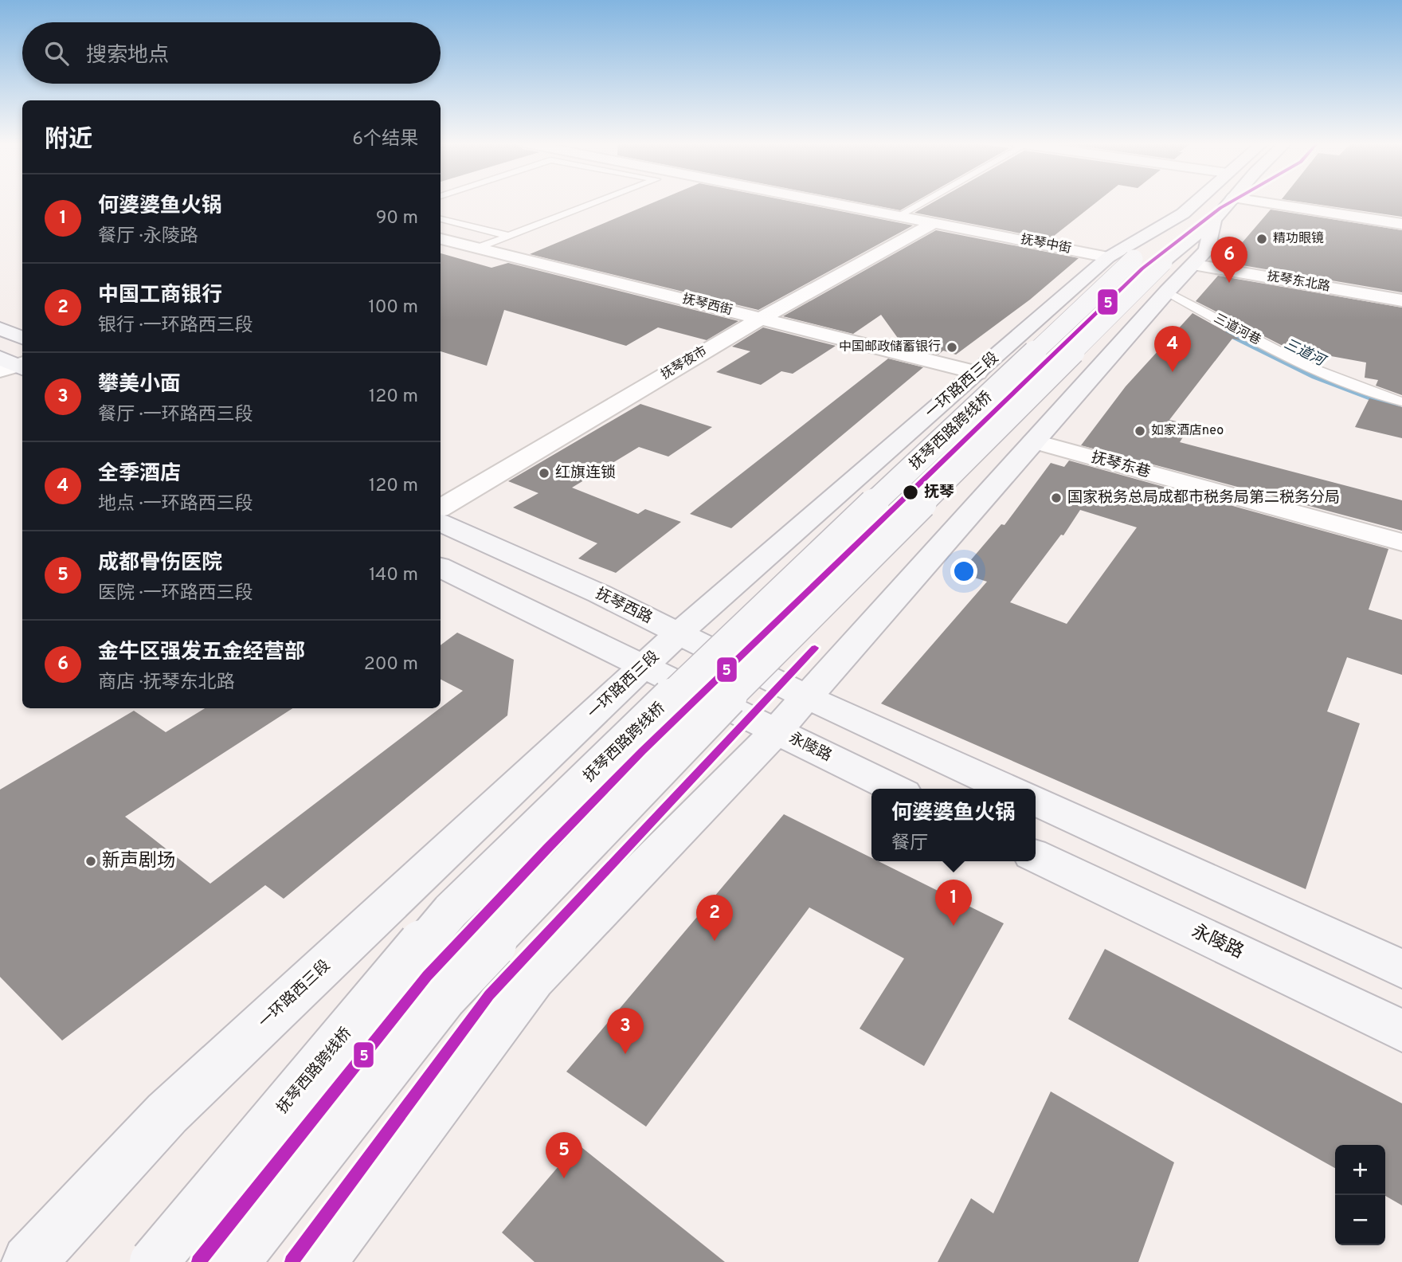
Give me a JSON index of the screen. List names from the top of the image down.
{
  "streets": {
    "main road": [
      "一环路西三段",
      "抚琴西路跨线桥",
      "抚琴西路",
      "永陵路"
    ],
    "street": [
      "抚琴中街",
      "抚琴东北路",
      "抚琴西街",
      "抚琴夜市",
      "抚琴东巷"
    ],
    "lane": ["三道河巷"]
  },
  "crossings": [
    ["抚琴中街", "抚琴东北路"],
    ["抚琴中街", "三道河巷"],
    ["抚琴中街", "抚琴夜市"],
    ["抚琴中街", "一环路西三段"],
    ["抚琴中街", "抚琴西路跨线桥"],
    ["抚琴东北路", "三道河巷"],
    ["抚琴东北路", "一环路西三段"],
    ["抚琴东北路", "抚琴西路跨线桥"],
    ["抚琴西街", "抚琴夜市"],
    ["抚琴西街", "一环路西三段"],
    ["三道河巷", "一环路西三段"],
    ["三道河巷", "抚琴西路跨线桥"],
    ["一环路西三段", "抚琴西路跨线桥"],
    ["一环路西三段", "抚琴东巷"],
    ["一环路西三段", "抚琴西路"],
    ["一环路西三段", "永陵路"]
  ],
  "water": ["三道河"],
  "places": [
    "精功眼镜",
    "中国邮政储蓄银行",
    "如家酒店·neo",
    "红旗连锁",
    "抚琴",
    "国家税务总局成都市税务局第二税务分局",
    "新声剧场"
  ],
  "lines": ["transit line 5"],
  "page": {
    "search": "搜索地点",
    "heading": ["附近", "6个结果"],
    "list": [
      {
        "mark": "1",
        "name": "何婆婆鱼火锅",
        "note": "餐厅 · 永陵路",
        "value": "90 m"
      },
      {
        "mark": "2",
        "name": "中国工商银行",
        "note": "银行 · 一环路西三段",
        "value": "100 m"
      },
      {
        "mark": "3",
        "name": "攀美小面",
        "note": "餐厅 · 一环路西三段",
        "value": "120 m"
      },
      {
        "mark": "4",
        "name": "全季酒店",
        "note": "地点 · 一环路西三段",
        "value": "120 m"
      },
      {
        "mark": "5",
        "name": "成都骨伤医院",
        "note": "医院 · 一环路西三段",
        "value": "140 m"
      },
      {
        "mark": "6",
        "name": "金牛区强发五金经营部",
        "note": "商店 · 抚琴东北路",
        "value": "200 m"
      }
    ],
    "pins": [
      "6",
      "4",
      "1",
      "2",
      "3",
      "5"
    ],
    "popup": ["何婆婆鱼火锅", "餐厅"],
    "map_buttons": ["+", "−"]
  }
}
